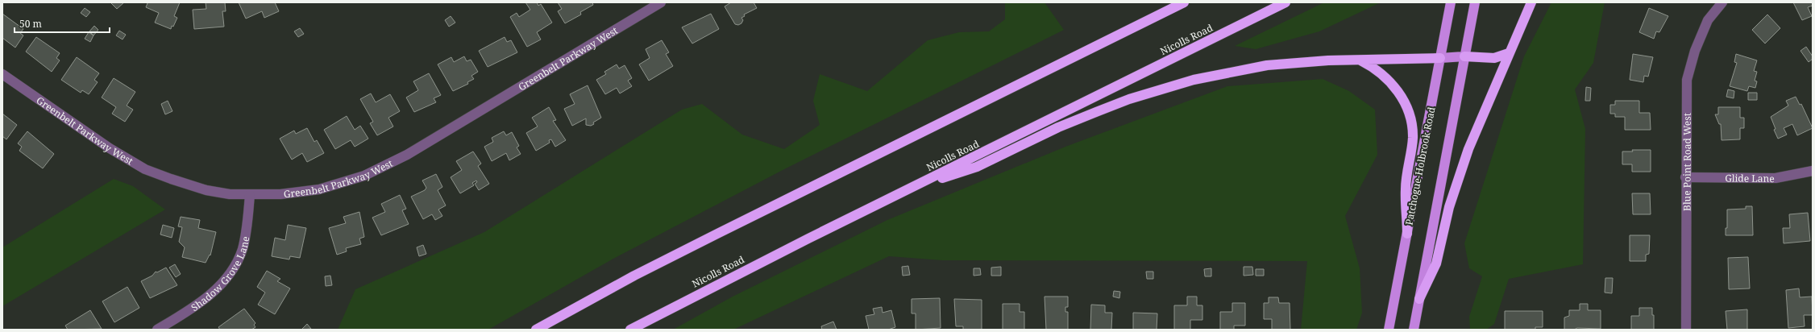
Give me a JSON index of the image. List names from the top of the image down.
{
  "streets": {
    "highway": ["Nicolls Road"],
    "main road": ["Patchogue-Holbrook Road"],
    "street": [
      "Greenbelt Parkway West",
      "Blue Point Road West",
      "Glide Lane",
      "Shadow Grove Lane"
    ]
  },
  "crossings": [
    ["Greenbelt Parkway West", "Shadow Grove Lane"],
    ["Blue Point Road West", "Glide Lane"]
  ],
  "scale_bar": "50 m"
}
